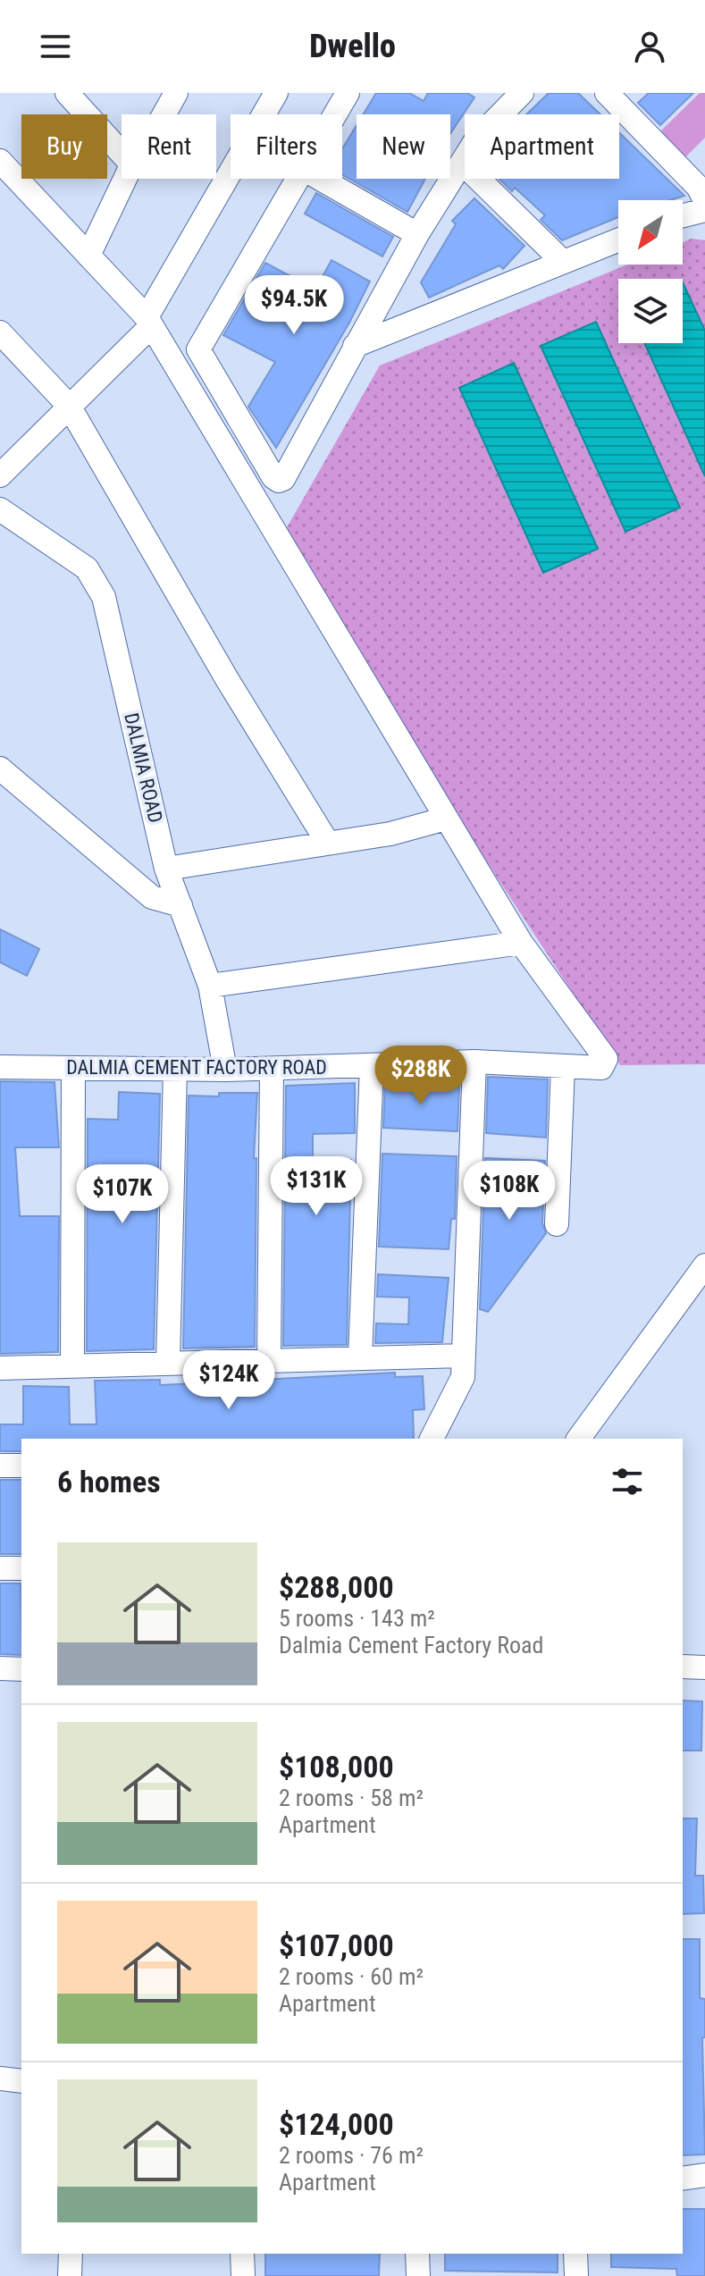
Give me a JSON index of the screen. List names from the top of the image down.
{
  "streets": {
    "street": ["DALMIA ROAD", "DALMIA CEMENT FACTORY ROAD"]
  },
  "crossings": [
    ["DALMIA ROAD", "DALMIA CEMENT FACTORY ROAD"]
  ],
  "north": "bottom left",
  "page": {
    "header": "Dwello",
    "chip": [
      "Buy",
      "Rent",
      "Filters",
      "New",
      "Apartment"
    ],
    "price": [
      "$94.5K",
      "$288K",
      "$131K",
      "$108K",
      "$107K",
      "$124K"
    ],
    "heading": "6 homes",
    "list": [
      {
        "name": "$288,000",
        "note": "5 rooms · 143 m² · Dalmia Cement Factory Road"
      },
      {
        "name": "$108,000",
        "note": "2 rooms · 58 m² · Apartment"
      },
      {
        "name": "$107,000",
        "note": "2 rooms · 60 m² · Apartment"
      },
      {
        "name": "$124,000",
        "note": "2 rooms · 76 m² · Apartment"
      }
    ]
  }
}
